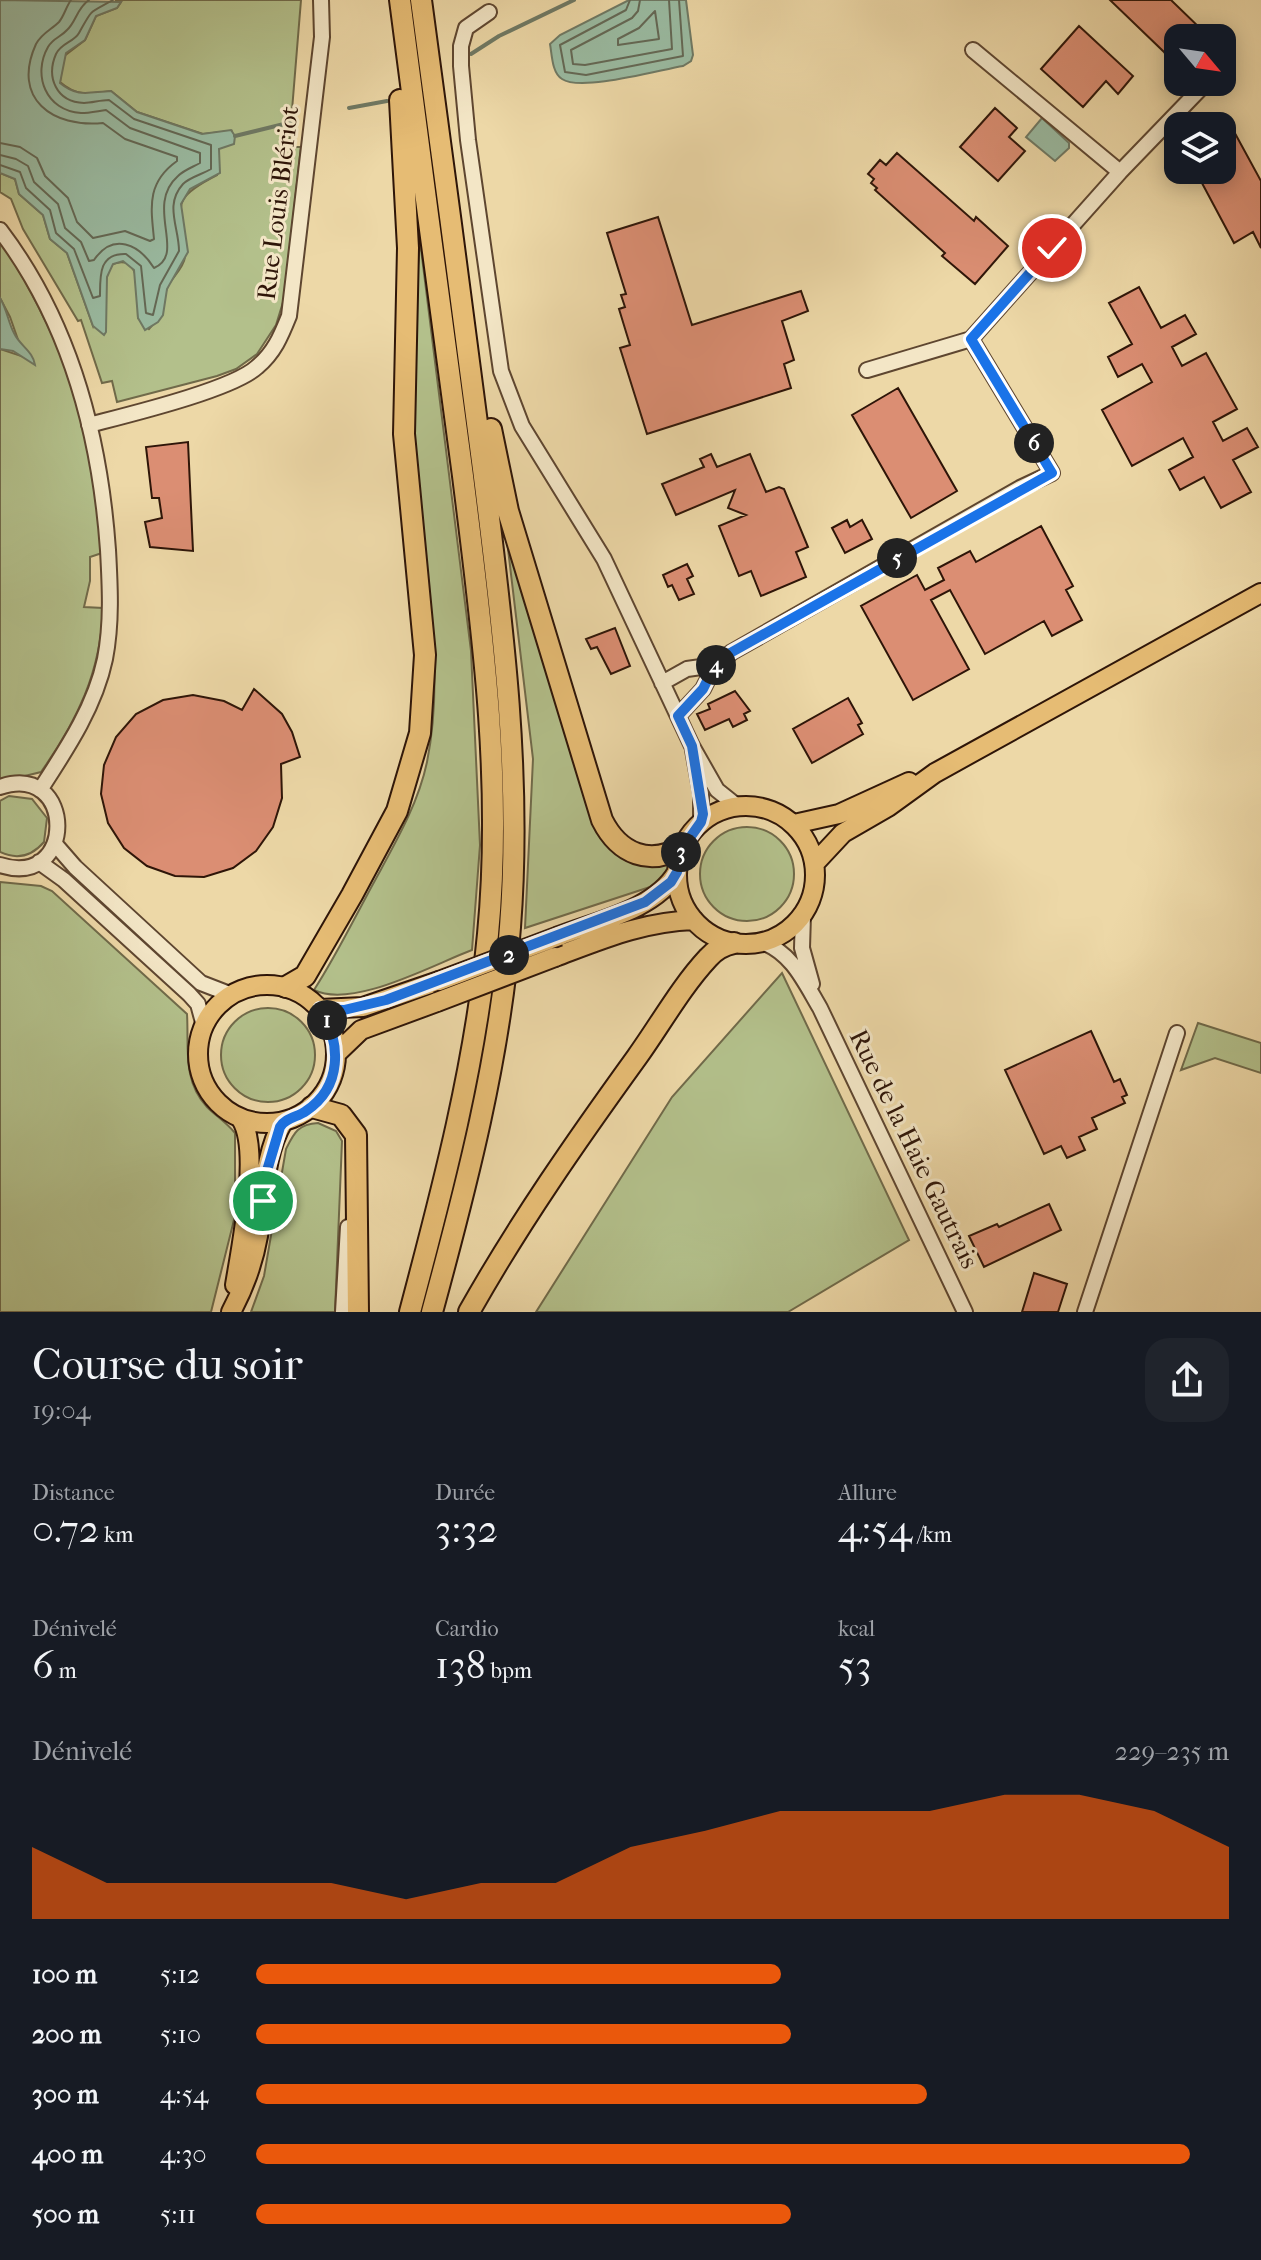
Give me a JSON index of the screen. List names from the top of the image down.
{
  "streets": {
    "street": ["Rue Louis Blériot", "Rue de la Haie Gautrais"]
  },
  "north": "bottom right",
  "page": {
    "pins": [
      "6",
      "5",
      "4",
      "3",
      "2",
      "1"
    ],
    "heading": ["Course du soir", "19:04"],
    "stats": [
      ["Distance", "0.72 km"],
      ["Durée", "3:32"],
      ["Allure", "4:54 /km"],
      ["Dénivelé", "6 m"],
      ["Cardio", "138 bpm"],
      ["kcal", "53"]
    ],
    "chart": ["Dénivelé", "229–235 m"],
    "list": [
      {
        "name": "100 m",
        "note": "5:12"
      },
      {
        "name": "200 m",
        "note": "5:10"
      },
      {
        "name": "300 m",
        "note": "4:54"
      },
      {
        "name": "400 m",
        "note": "4:30"
      },
      {
        "name": "500 m",
        "note": "5:11"
      }
    ]
  }
}
